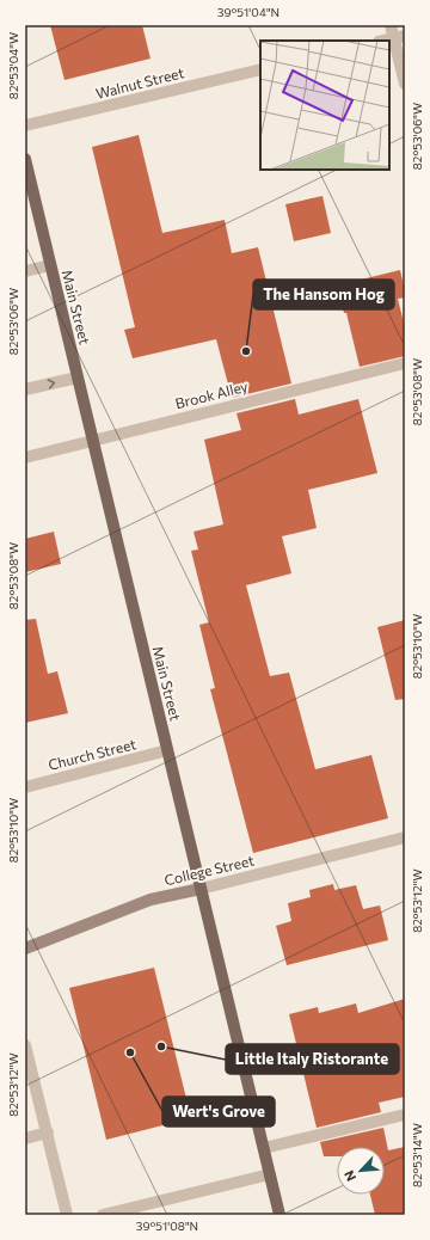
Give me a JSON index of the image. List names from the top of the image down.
{
  "streets": {
    "main road": ["Main Street", "College Street"],
    "street": ["Walnut Street", "Brook Alley", "Church Street"]
  },
  "crossings": [
    ["Main Street", "Brook Alley"],
    ["Main Street", "Church Street"],
    ["Main Street", "College Street"]
  ],
  "places": ["The Hansom Hog", "Little Italy Ristorante", "Wert's Grove"],
  "north": "bottom left",
  "coordinates": [
    "39°51'04\"N",
    "82°53'04\"W",
    "82°53'06\"W",
    "82°53'08\"W",
    "82°53'10\"W",
    "82°53'12\"W",
    "82°53'14\"W",
    "39°51'08\"N"
  ]
}
